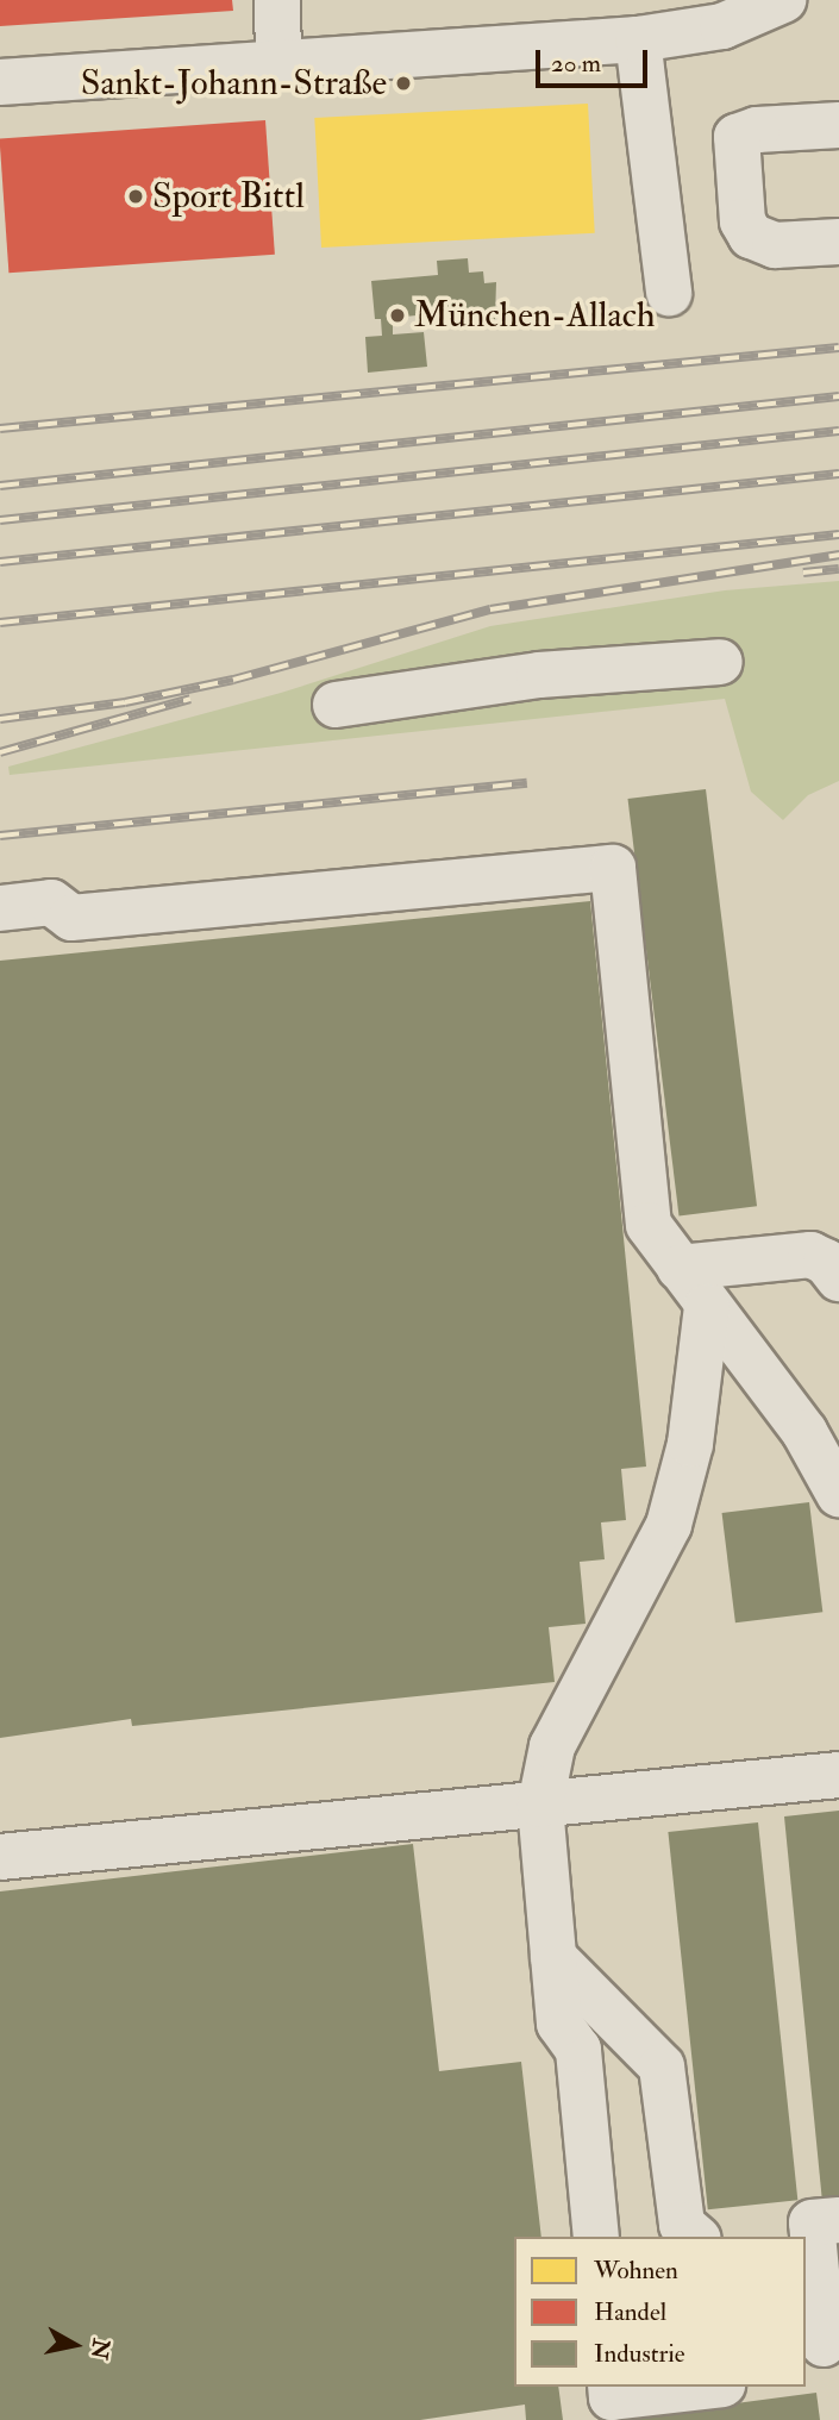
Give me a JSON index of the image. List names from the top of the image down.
{
  "places": ["Sankt-Johann-Straße", "Sport Bittl", "München-Allach"],
  "legend": ["Wohnen", "Handel", "Industrie"],
  "scale_bar": "20 m",
  "north": "right"
}
